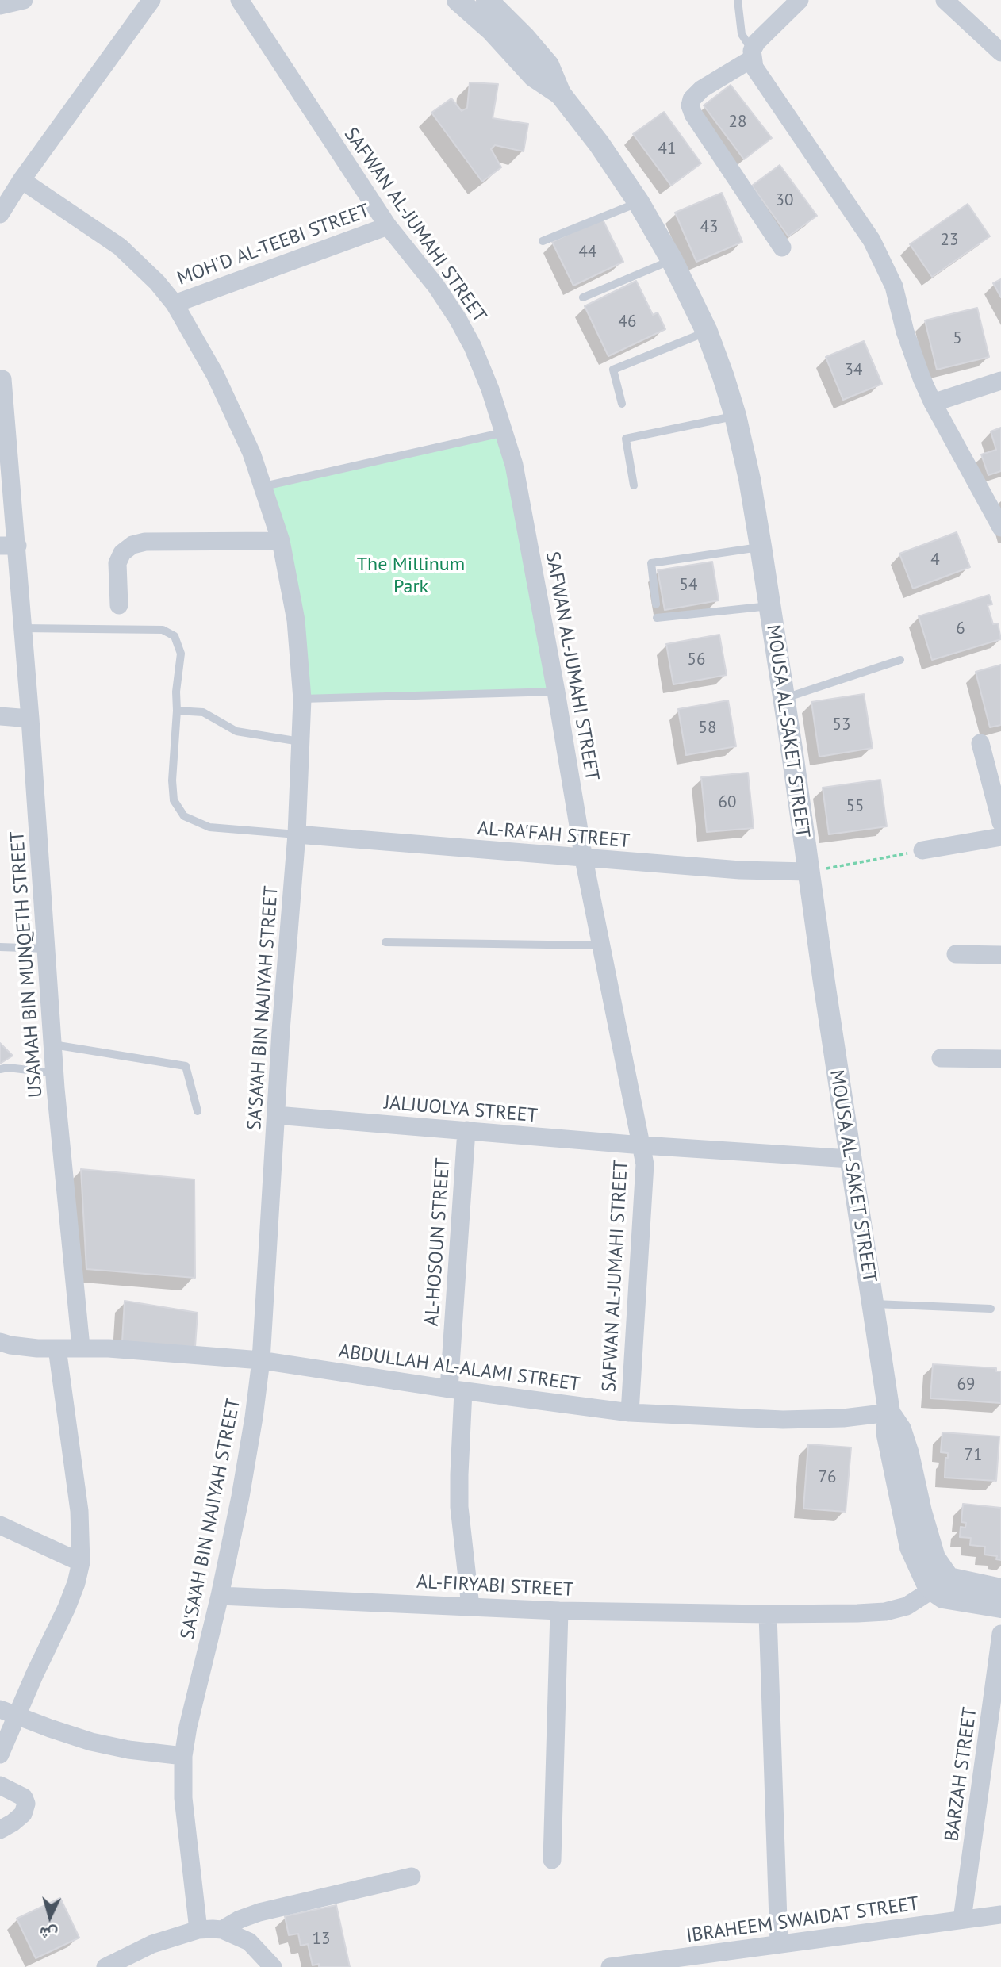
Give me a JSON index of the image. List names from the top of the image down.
{
  "streets": {
    "street": [
      "SAFWAN AL-JUMAHI STREET",
      "MOH'D AL-TEEBI STREET",
      "MOUSA AL-SAKET STREET",
      "AL-RA'FAH STREET",
      "USAMAH BIN MUNQETH STREET",
      "SA'SA'AH BIN NAJIYAH STREET",
      "JALJUOLYA STREET",
      "AL-HOSOUN STREET",
      "ABDULLAH AL-ALAMI STREET",
      "AL-FIRYABI STREET",
      "BARZAH STREET",
      "IBRAHEEM SWAIDAT STREET"
    ]
  },
  "crossings": [
    ["SAFWAN AL-JUMAHI STREET", "MOH'D AL-TEEBI STREET"],
    ["SAFWAN AL-JUMAHI STREET", "AL-RA'FAH STREET"],
    ["SAFWAN AL-JUMAHI STREET", "JALJUOLYA STREET"],
    ["SAFWAN AL-JUMAHI STREET", "ABDULLAH AL-ALAMI STREET"],
    ["MOH'D AL-TEEBI STREET", "SA'SA'AH BIN NAJIYAH STREET"],
    ["MOUSA AL-SAKET STREET", "AL-RA'FAH STREET"],
    ["MOUSA AL-SAKET STREET", "JALJUOLYA STREET"],
    ["MOUSA AL-SAKET STREET", "ABDULLAH AL-ALAMI STREET"],
    ["MOUSA AL-SAKET STREET", "AL-FIRYABI STREET"],
    ["AL-RA'FAH STREET", "SA'SA'AH BIN NAJIYAH STREET"],
    ["USAMAH BIN MUNQETH STREET", "ABDULLAH AL-ALAMI STREET"],
    ["SA'SA'AH BIN NAJIYAH STREET", "JALJUOLYA STREET"],
    ["SA'SA'AH BIN NAJIYAH STREET", "ABDULLAH AL-ALAMI STREET"],
    ["SA'SA'AH BIN NAJIYAH STREET", "AL-FIRYABI STREET"],
    ["JALJUOLYA STREET", "AL-HOSOUN STREET"],
    ["AL-HOSOUN STREET", "ABDULLAH AL-ALAMI STREET"],
    ["AL-HOSOUN STREET", "AL-FIRYABI STREET"],
    ["BARZAH STREET", "IBRAHEEM SWAIDAT STREET"]
  ],
  "parks": ["The Millinum Park"],
  "house_numbers": [
    "28",
    "41",
    "30",
    "43",
    "23",
    "44",
    "46",
    "5",
    "34",
    "4",
    "54",
    "6",
    "56",
    "53",
    "58",
    "60",
    "55",
    "69",
    "71",
    "76",
    "13"
  ],
  "north": "bottom"
}
